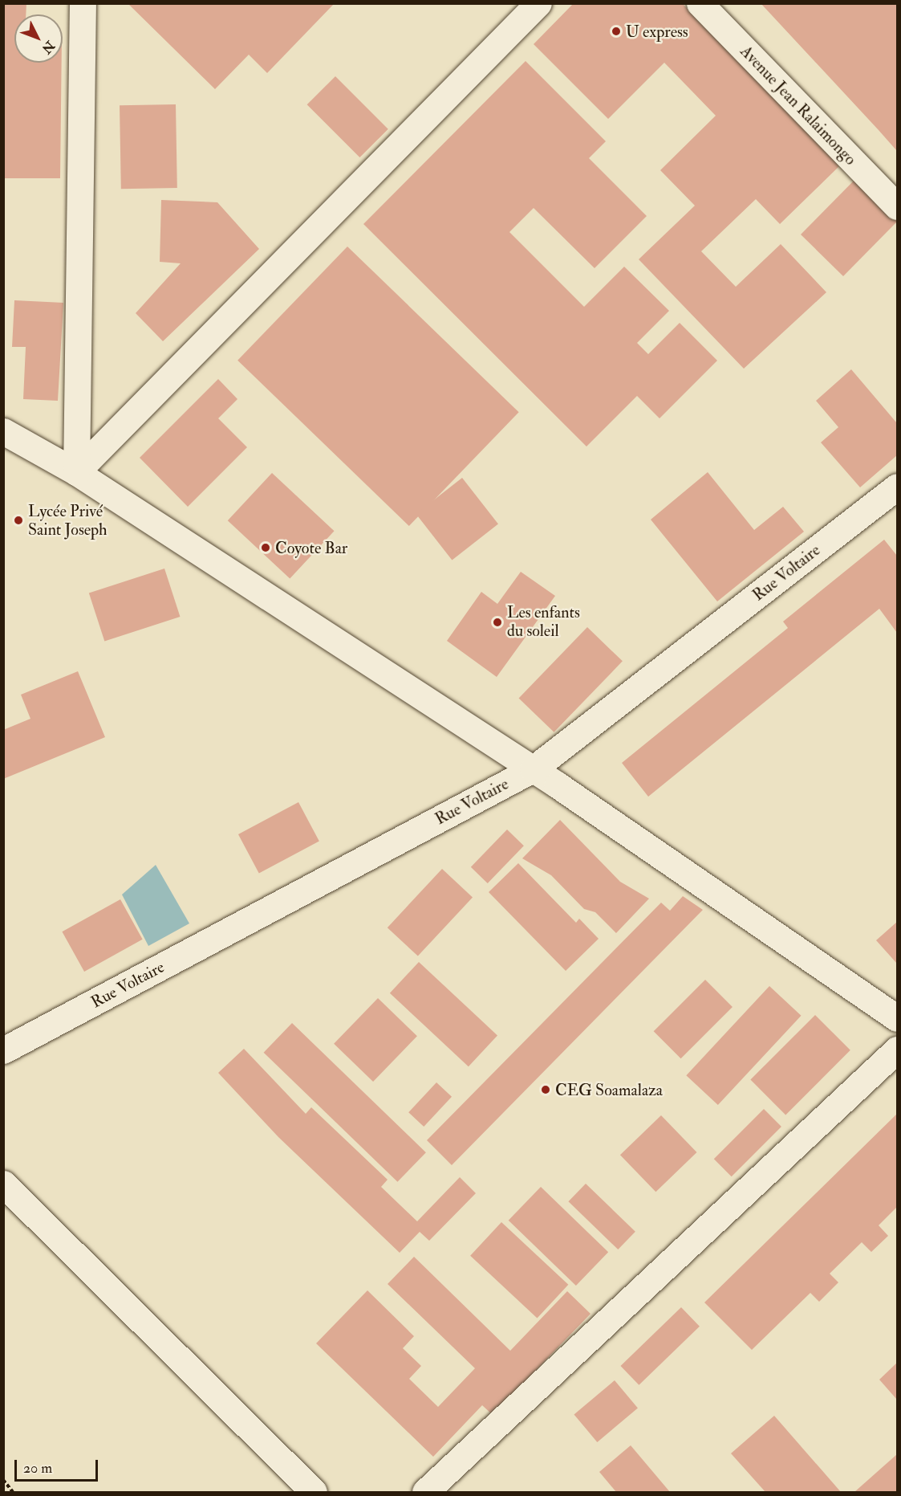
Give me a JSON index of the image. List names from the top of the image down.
{
  "streets": {
    "street": ["Avenue Jean Ralaimongo", "Rue Voltaire"]
  },
  "places": [
    "U express",
    "Lycée Privé Saint Joseph",
    "Coyote Bar",
    "Les enfants du soleil",
    "CEG Soamalaza"
  ],
  "scale_bar": "20 m",
  "north": "bottom right"
}
